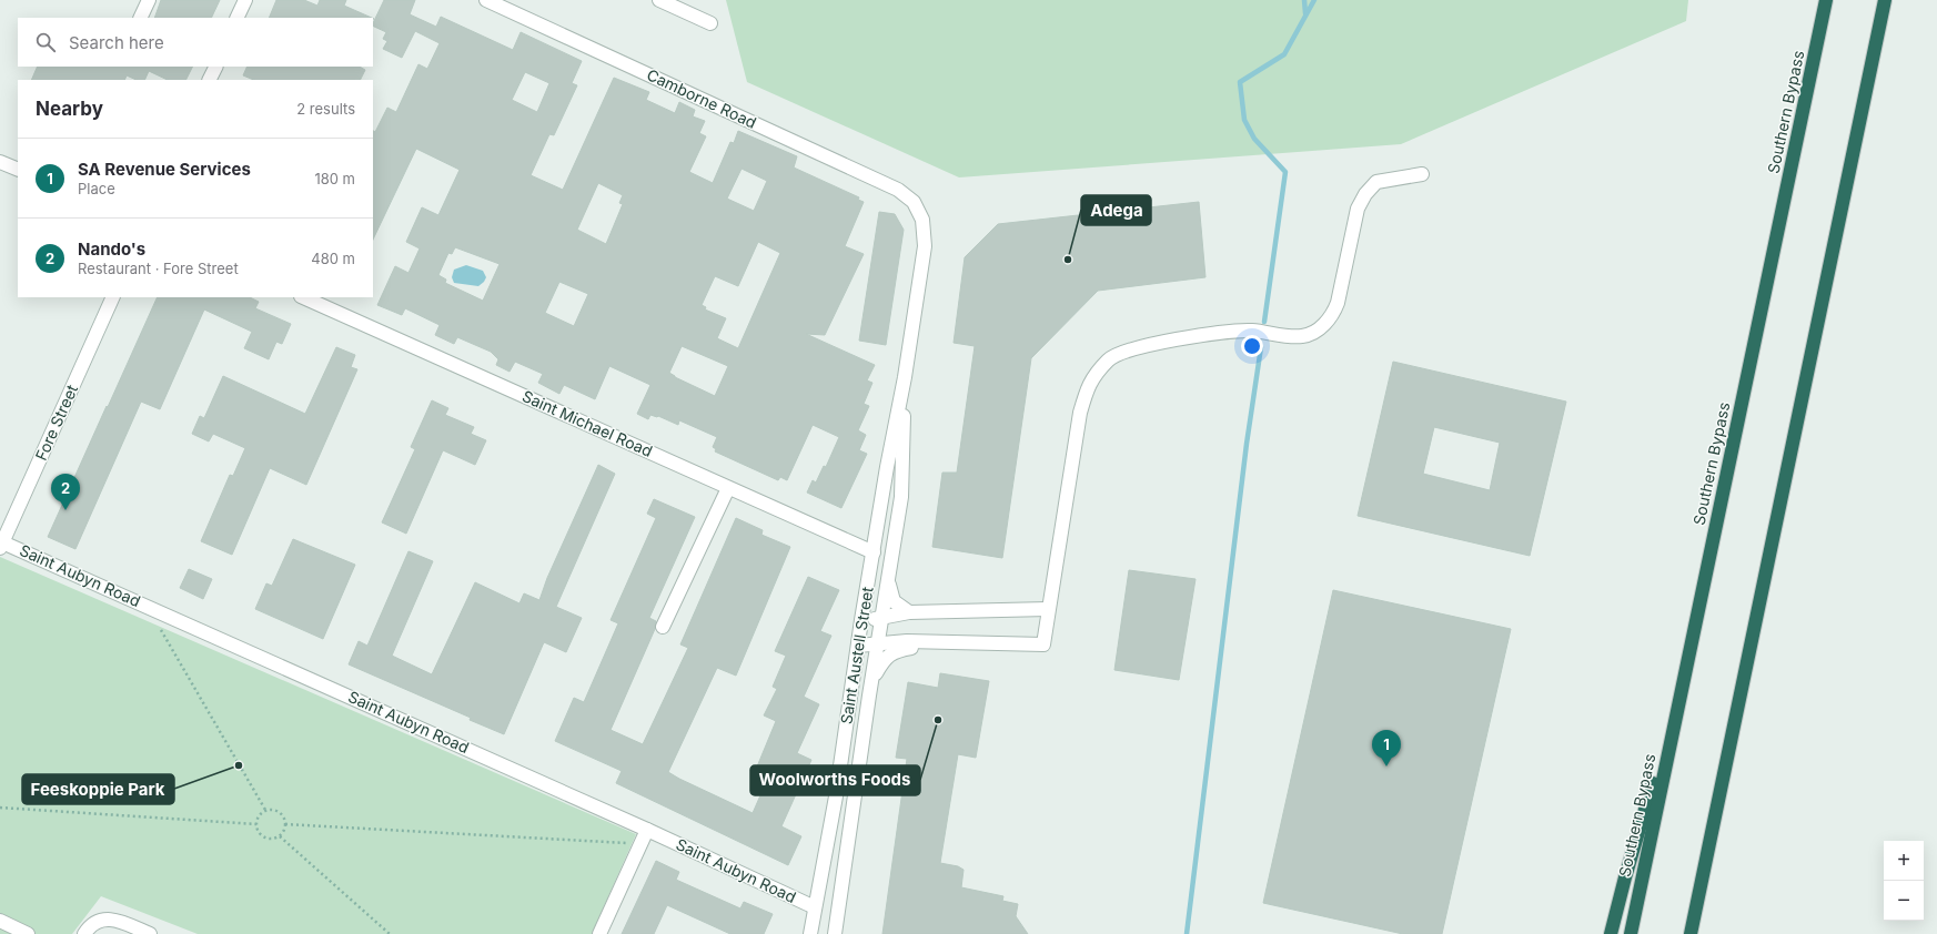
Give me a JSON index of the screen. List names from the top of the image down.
{
  "streets": {
    "highway": ["Southern Bypass"],
    "street": [
      "Camborne Road",
      "Fore Street",
      "Saint Michael Road",
      "Saint Aubyn Road",
      "Saint Austell Street"
    ]
  },
  "crossings": [
    ["Camborne Road", "Saint Austell Street"],
    ["Fore Street", "Saint Aubyn Road"],
    ["Saint Michael Road", "Saint Austell Street"],
    ["Saint Aubyn Road", "Saint Austell Street"]
  ],
  "places": ["Adega", "Woolworths Foods", "Feeskoppie Park"],
  "page": {
    "search": "Search here",
    "heading": ["Nearby", "2 results"],
    "list": [
      {
        "mark": "1",
        "name": "SA Revenue Services",
        "note": "Place",
        "value": "180 m"
      },
      {
        "mark": "2",
        "name": "Nando's",
        "note": "Restaurant · Fore Street",
        "value": "480 m"
      }
    ],
    "pins": ["2", "1"],
    "map_buttons": ["+", "−"]
  }
}
